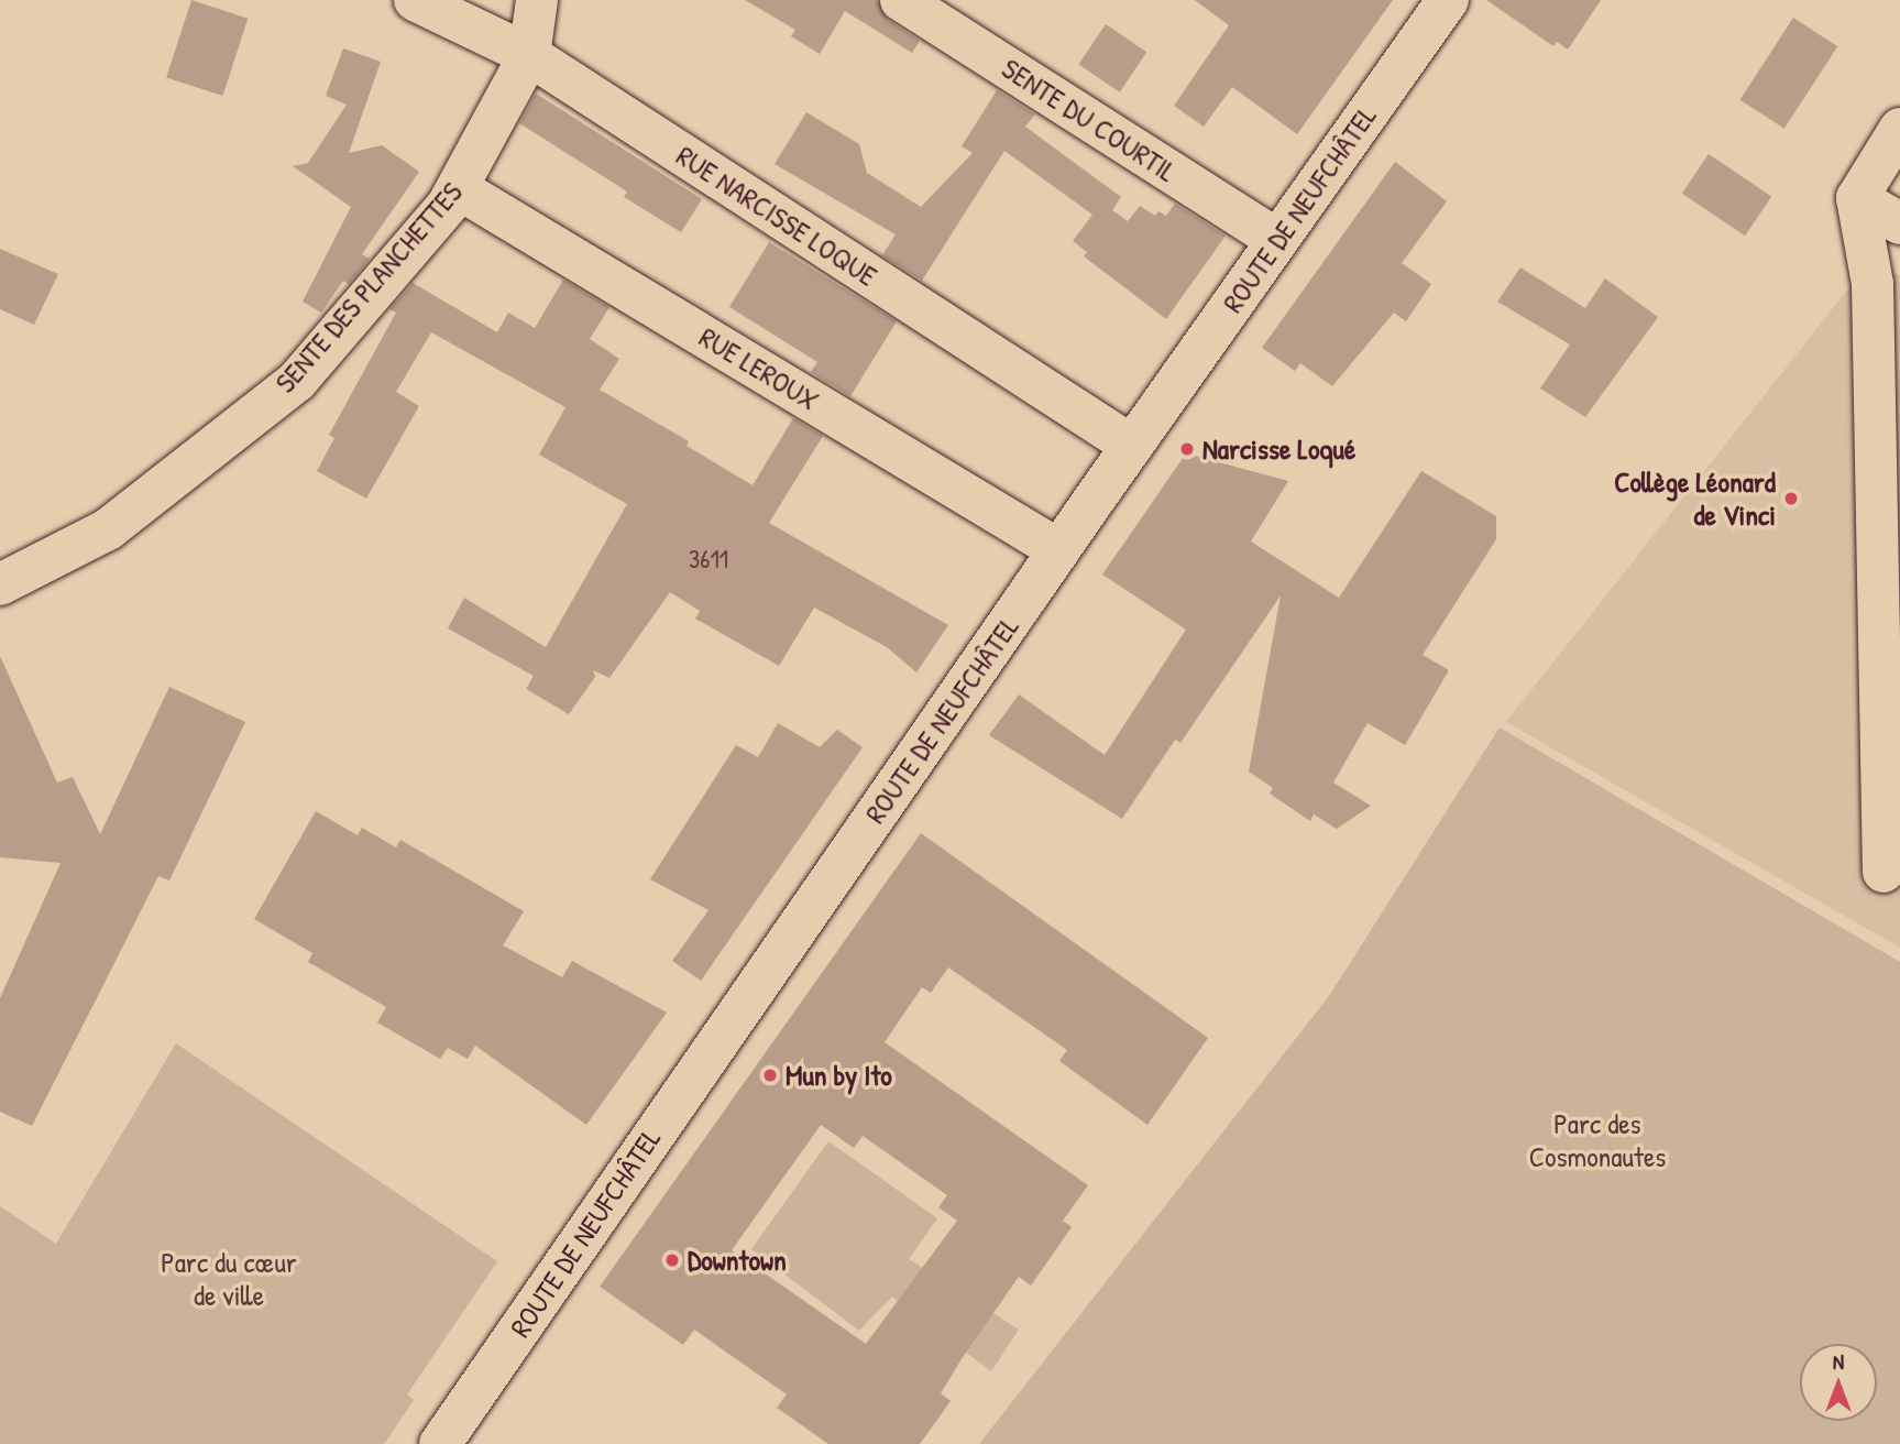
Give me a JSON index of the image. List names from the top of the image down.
{
  "streets": {
    "street": [
      "SENTE DU COURTIL",
      "ROUTE DE NEUFCHÂTEL",
      "RUE NARCISSE LOQUE",
      "SENTE DES PLANCHETTES",
      "RUE LEROUX"
    ]
  },
  "crossings": [
    ["SENTE DU COURTIL", "ROUTE DE NEUFCHÂTEL"],
    ["ROUTE DE NEUFCHÂTEL", "RUE NARCISSE LOQUE"],
    ["ROUTE DE NEUFCHÂTEL", "RUE LEROUX"],
    ["RUE NARCISSE LOQUE", "SENTE DES PLANCHETTES"],
    ["SENTE DES PLANCHETTES", "RUE LEROUX"]
  ],
  "parks": ["Parc des Cosmonautes", "Parc du cœur de ville"],
  "places": [
    "Narcisse Loqué",
    "Collège Léonard de Vinci",
    "Mun by Ito",
    "Downtown"
  ],
  "house_numbers": ["3611"],
  "north": "top"
}
